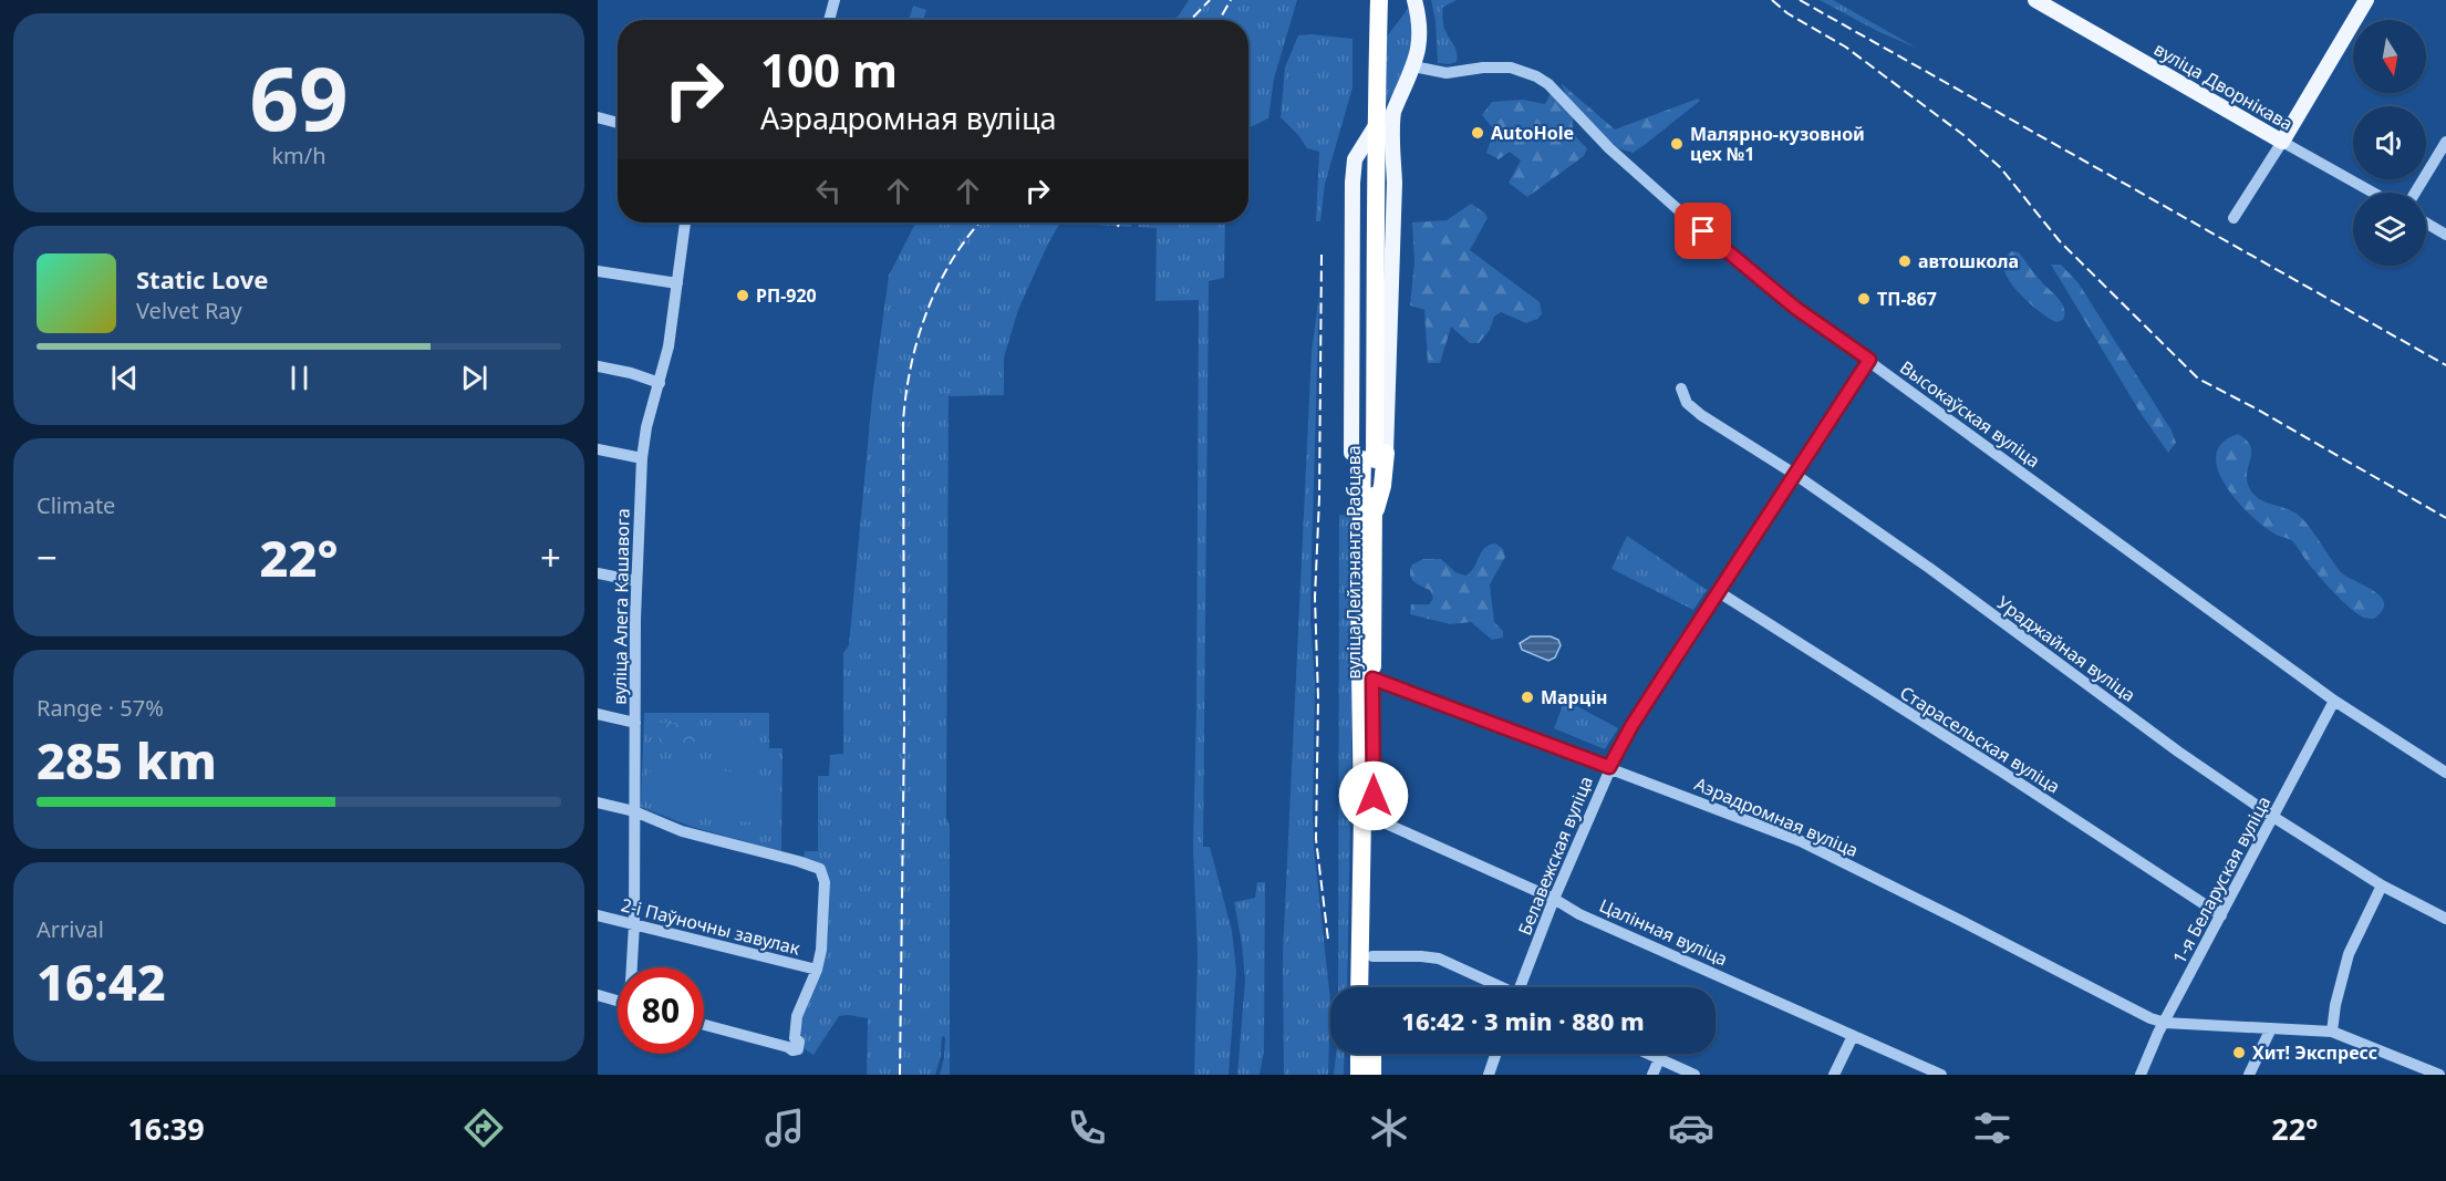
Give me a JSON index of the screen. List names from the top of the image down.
{
  "streets": {
    "highway": ["вуліца Лейтэнанта Рабцава"],
    "main road": ["вуліца Дворнікава"],
    "street": [
      "Высокаўская вуліца",
      "вуліца Алега Кашавога",
      "Ураджайная вуліца",
      "Старасельская вуліца",
      "Аэрадромная вуліца",
      "Белавежская вуліца",
      "1-я Беларуская вуліца",
      "2-і Паўночны завулак",
      "Цалінная вуліца"
    ]
  },
  "crossings": [
    ["Высокаўская вуліца", "вуліца Лейтэнанта Рабцава"],
    ["Высокаўская вуліца", "Белавежская вуліца"],
    ["Высокаўская вуліца", "1-я Беларуская вуліца"],
    ["вуліца Лейтэнанта Рабцава", "Аэрадромная вуліца"],
    ["вуліца Лейтэнанта Рабцава", "Цалінная вуліца"],
    ["вуліца Алега Кашавога", "2-і Паўночны завулак"],
    ["Ураджайная вуліца", "Белавежская вуліца"],
    ["Ураджайная вуліца", "1-я Беларуская вуліца"],
    ["Старасельская вуліца", "Белавежская вуліца"],
    ["Старасельская вуліца", "1-я Беларуская вуліца"],
    ["Аэрадромная вуліца", "Белавежская вуліца"],
    ["Аэрадромная вуліца", "1-я Беларуская вуліца"],
    ["Белавежская вуліца", "Цалінная вуліца"]
  ],
  "places": [
    "AutoHole",
    "Малярно-кузовной цех №1",
    "автошкола",
    "РП-920",
    "ТП-867",
    "Марцін",
    "Хит! Экспресс"
  ],
  "north": "bottom",
  "page": {
    "tile": [
      ["69", "km/h"],
      "Climate",
      ["Range · 57%", "285 km"],
      ["Arrival", "16:42"]
    ],
    "turn": ["100 m", "Аэрадромная вуліца"],
    "song": ["Static Love", "Velvet Ray"],
    "heat": ["−", "22°", "+"],
    "limit": "80",
    "trip": "16:42 · 3 min · 880 m",
    "tabs": ["16:39", "22°"]
  }
}
